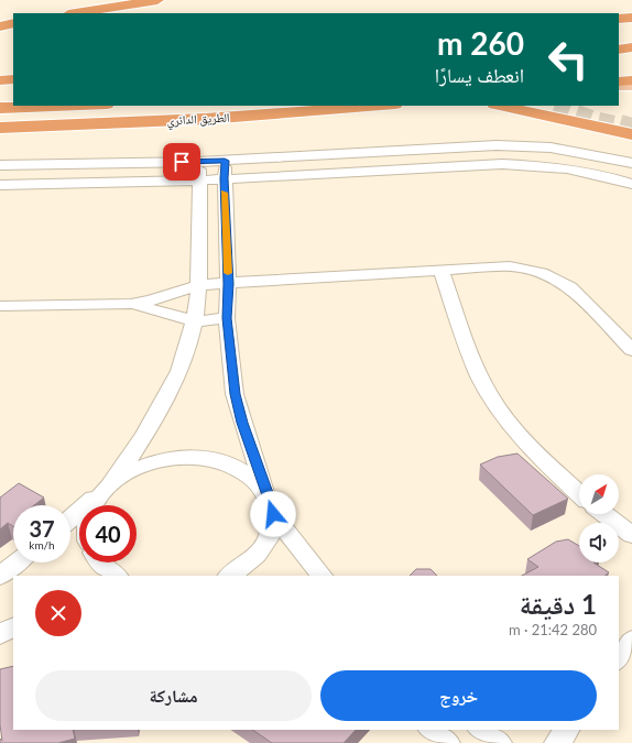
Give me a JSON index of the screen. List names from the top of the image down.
{
  "streets": {
    "highway": ["الطريق الدائري"]
  },
  "north": "top right",
  "page": {
    "turn": ["260 m", "انعطف يسارًا"],
    "speed": "37 km/h",
    "limit": "40",
    "heading": ["1 دقيقة", "280 m · 21:42"],
    "buttons": ["خروج", "مشاركة"]
  }
}
